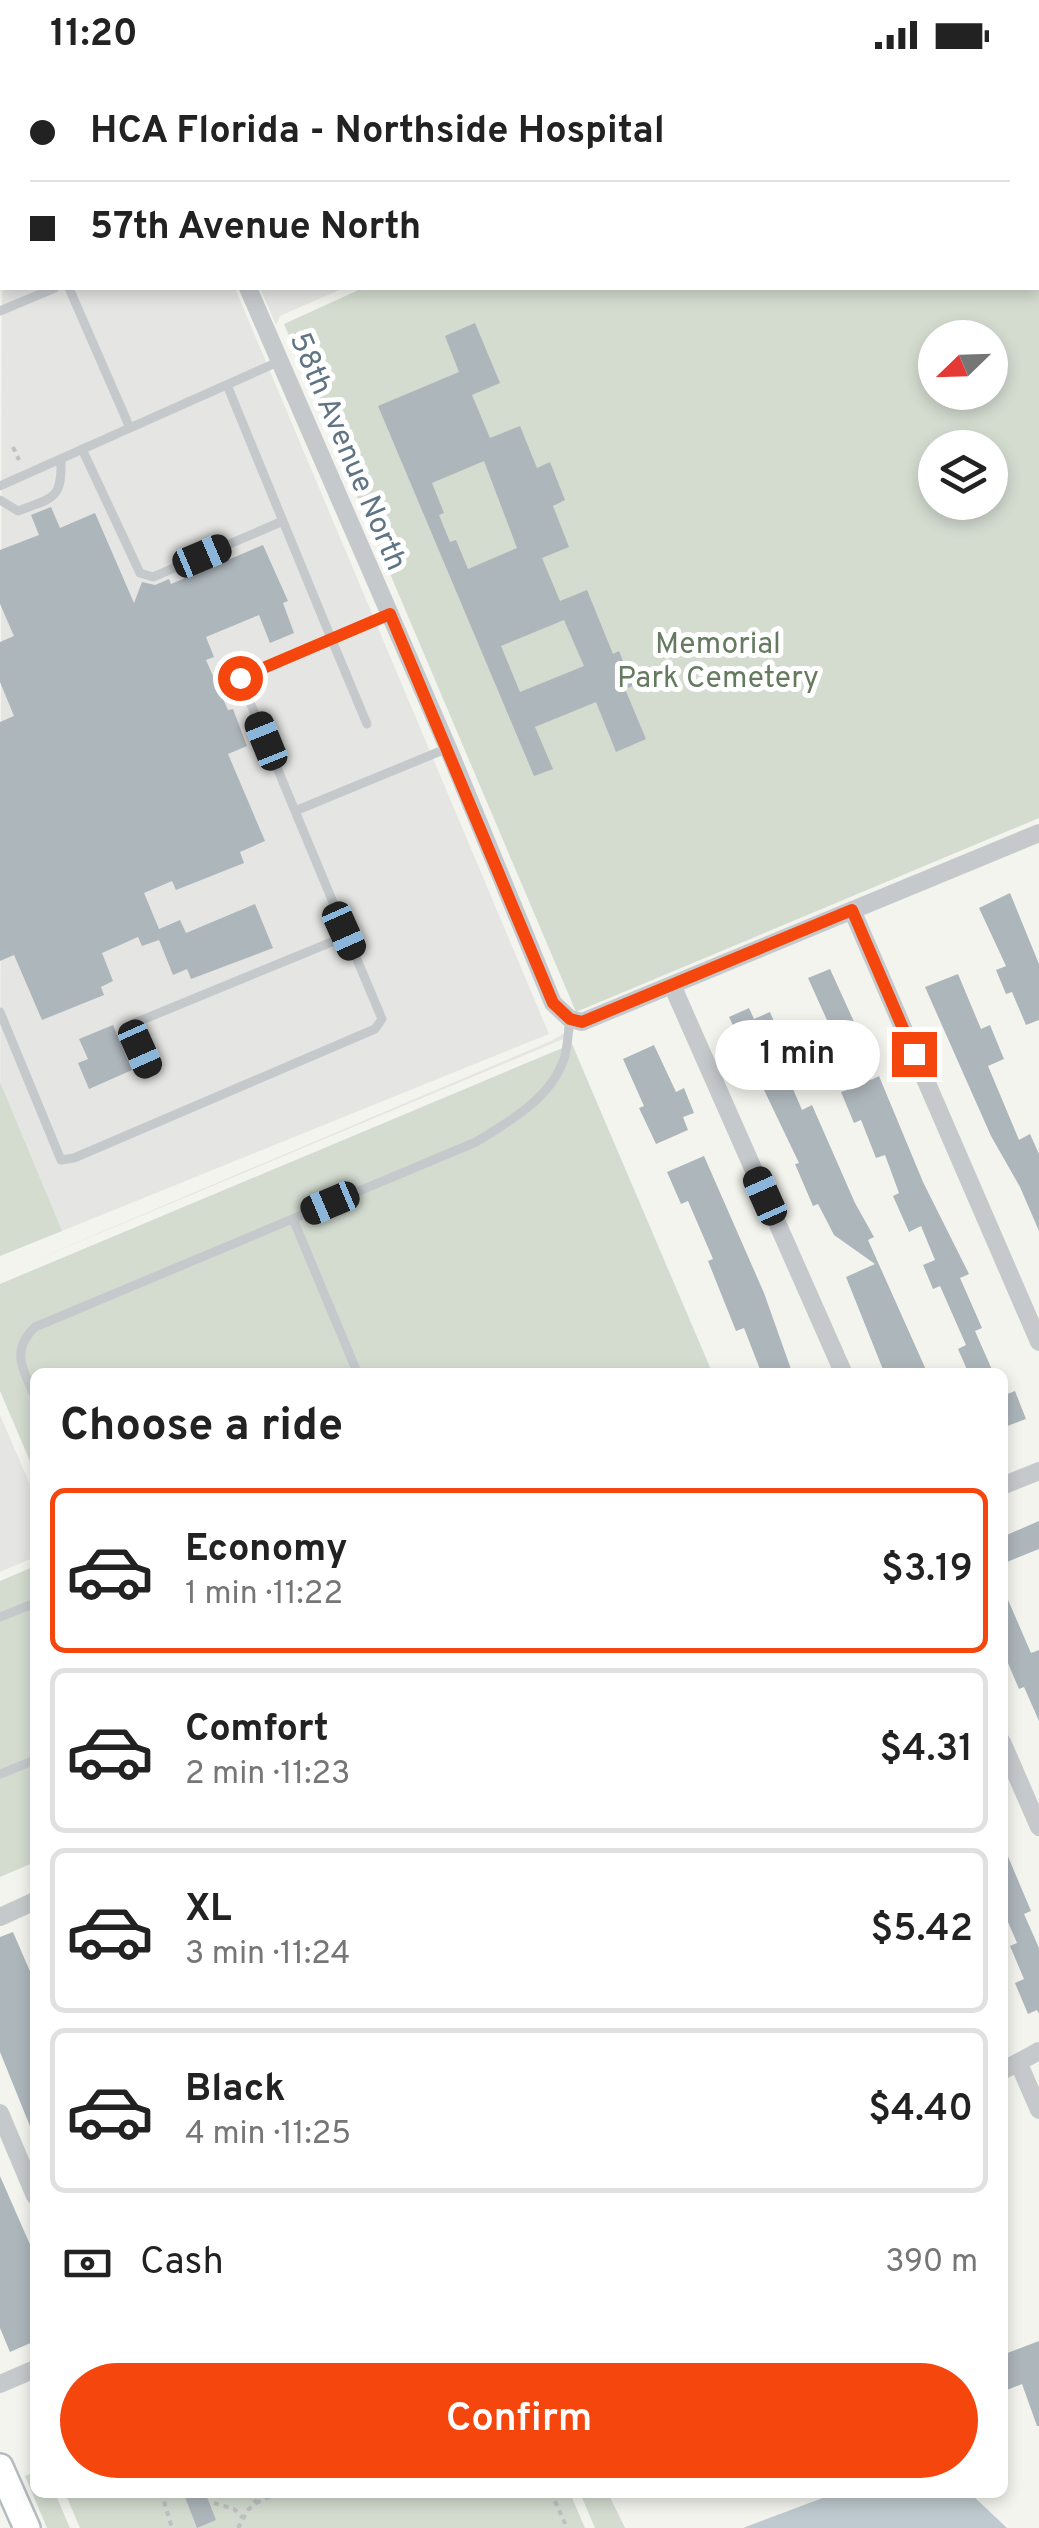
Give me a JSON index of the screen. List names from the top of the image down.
{
  "streets": {
    "street": ["58th Avenue North"]
  },
  "parks": ["Memorial Park Cemetery"],
  "north": "bottom left",
  "page": {
    "status": "11:20",
    "banner": ["HCA Florida - Northside Hospital", "57th Avenue North"],
    "bubble": "1 min",
    "heading": "Choose a ride",
    "list": [
      {
        "name": "Economy",
        "note": "1 min · 11:22",
        "value": "$3.19"
      },
      {
        "name": "Comfort",
        "note": "2 min · 11:23",
        "value": "$4.31"
      },
      {
        "name": "XL",
        "note": "3 min · 11:24",
        "value": "$5.42"
      },
      {
        "name": "Black",
        "note": "4 min · 11:25",
        "value": "$4.40"
      }
    ],
    "pay": ["Cash", "390 m"],
    "buttons": "Confirm"
  }
}
